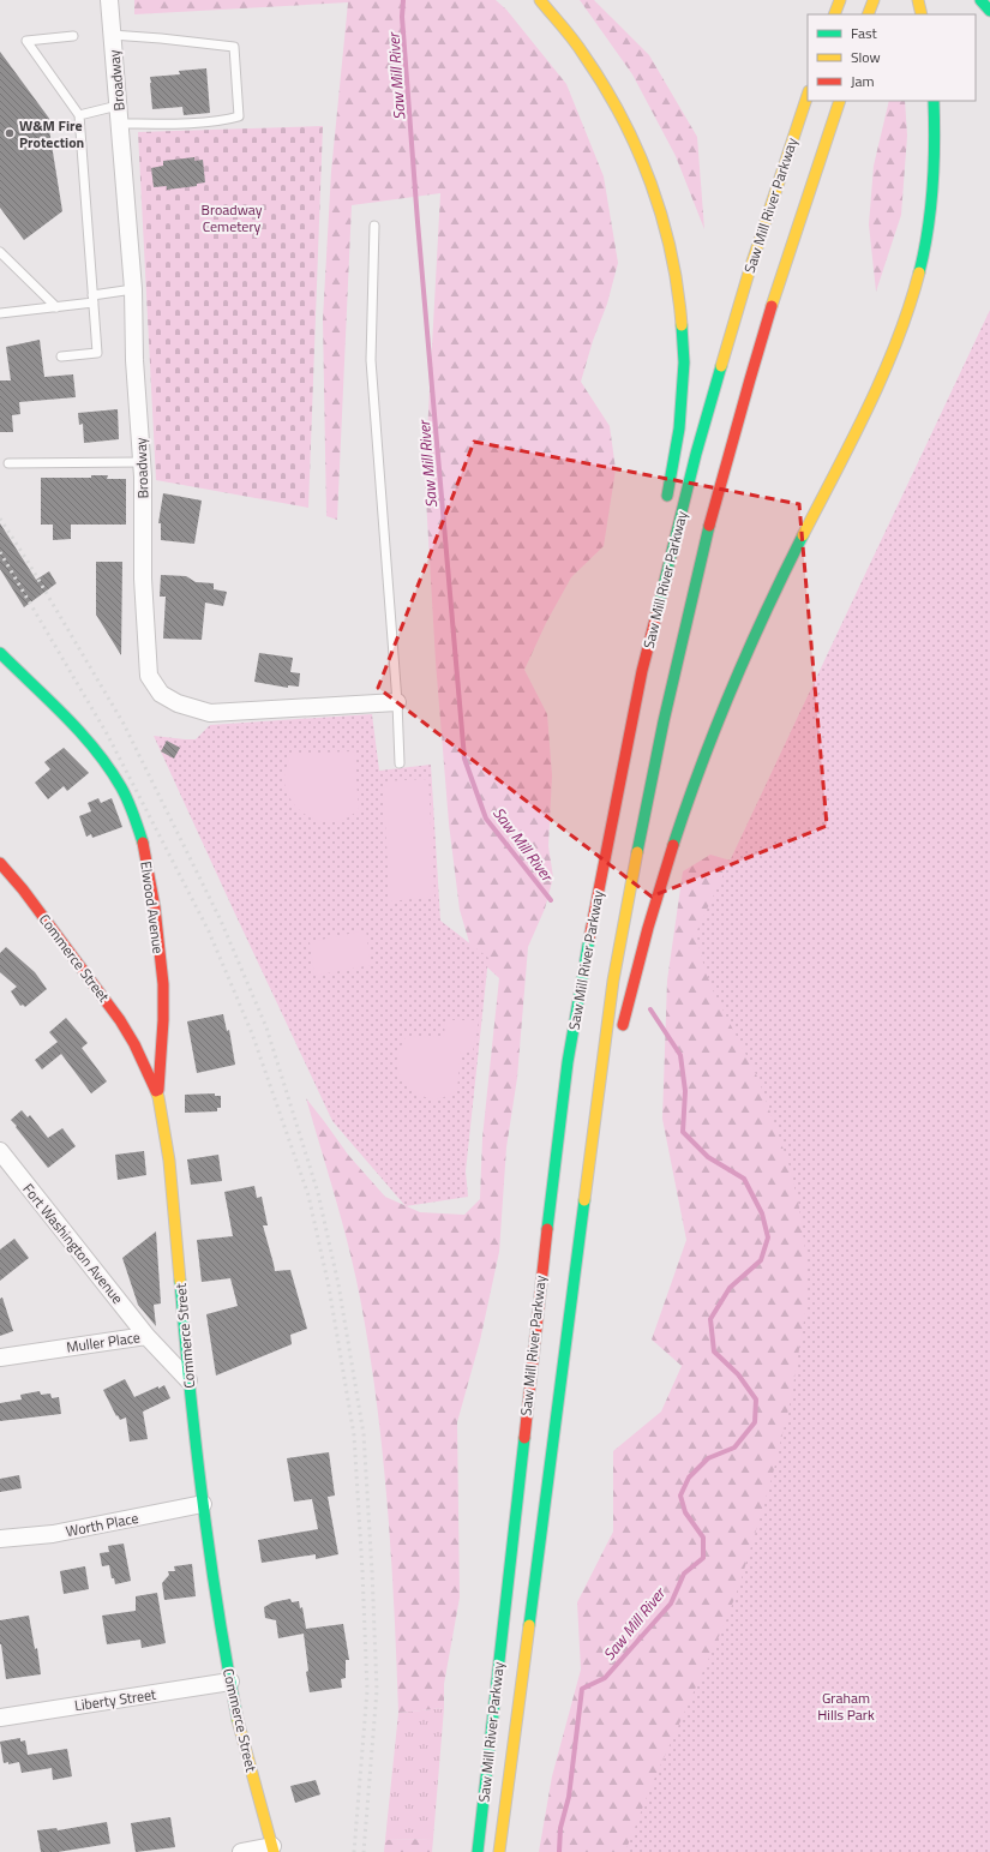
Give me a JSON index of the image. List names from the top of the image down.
{
  "streets": {
    "main road": ["Saw Mill River Parkway", "Elwood Avenue", "Commerce Street"],
    "street": [
      "Broadway",
      "Fort Washington Avenue",
      "Muller Place",
      "Worth Place",
      "Liberty Street"
    ]
  },
  "crossings": [
    ["Elwood Avenue", "Commerce Street"],
    ["Commerce Street", "Muller Place"],
    ["Commerce Street", "Worth Place"],
    ["Commerce Street", "Liberty Street"],
    ["Fort Washington Avenue", "Muller Place"]
  ],
  "water": ["Saw Mill River"],
  "parks": ["Broadway Cemetery", "Graham Hills Park"],
  "places": ["W&M Fire Protection"],
  "legend": ["Fast", "Slow", "Jam"]
}
